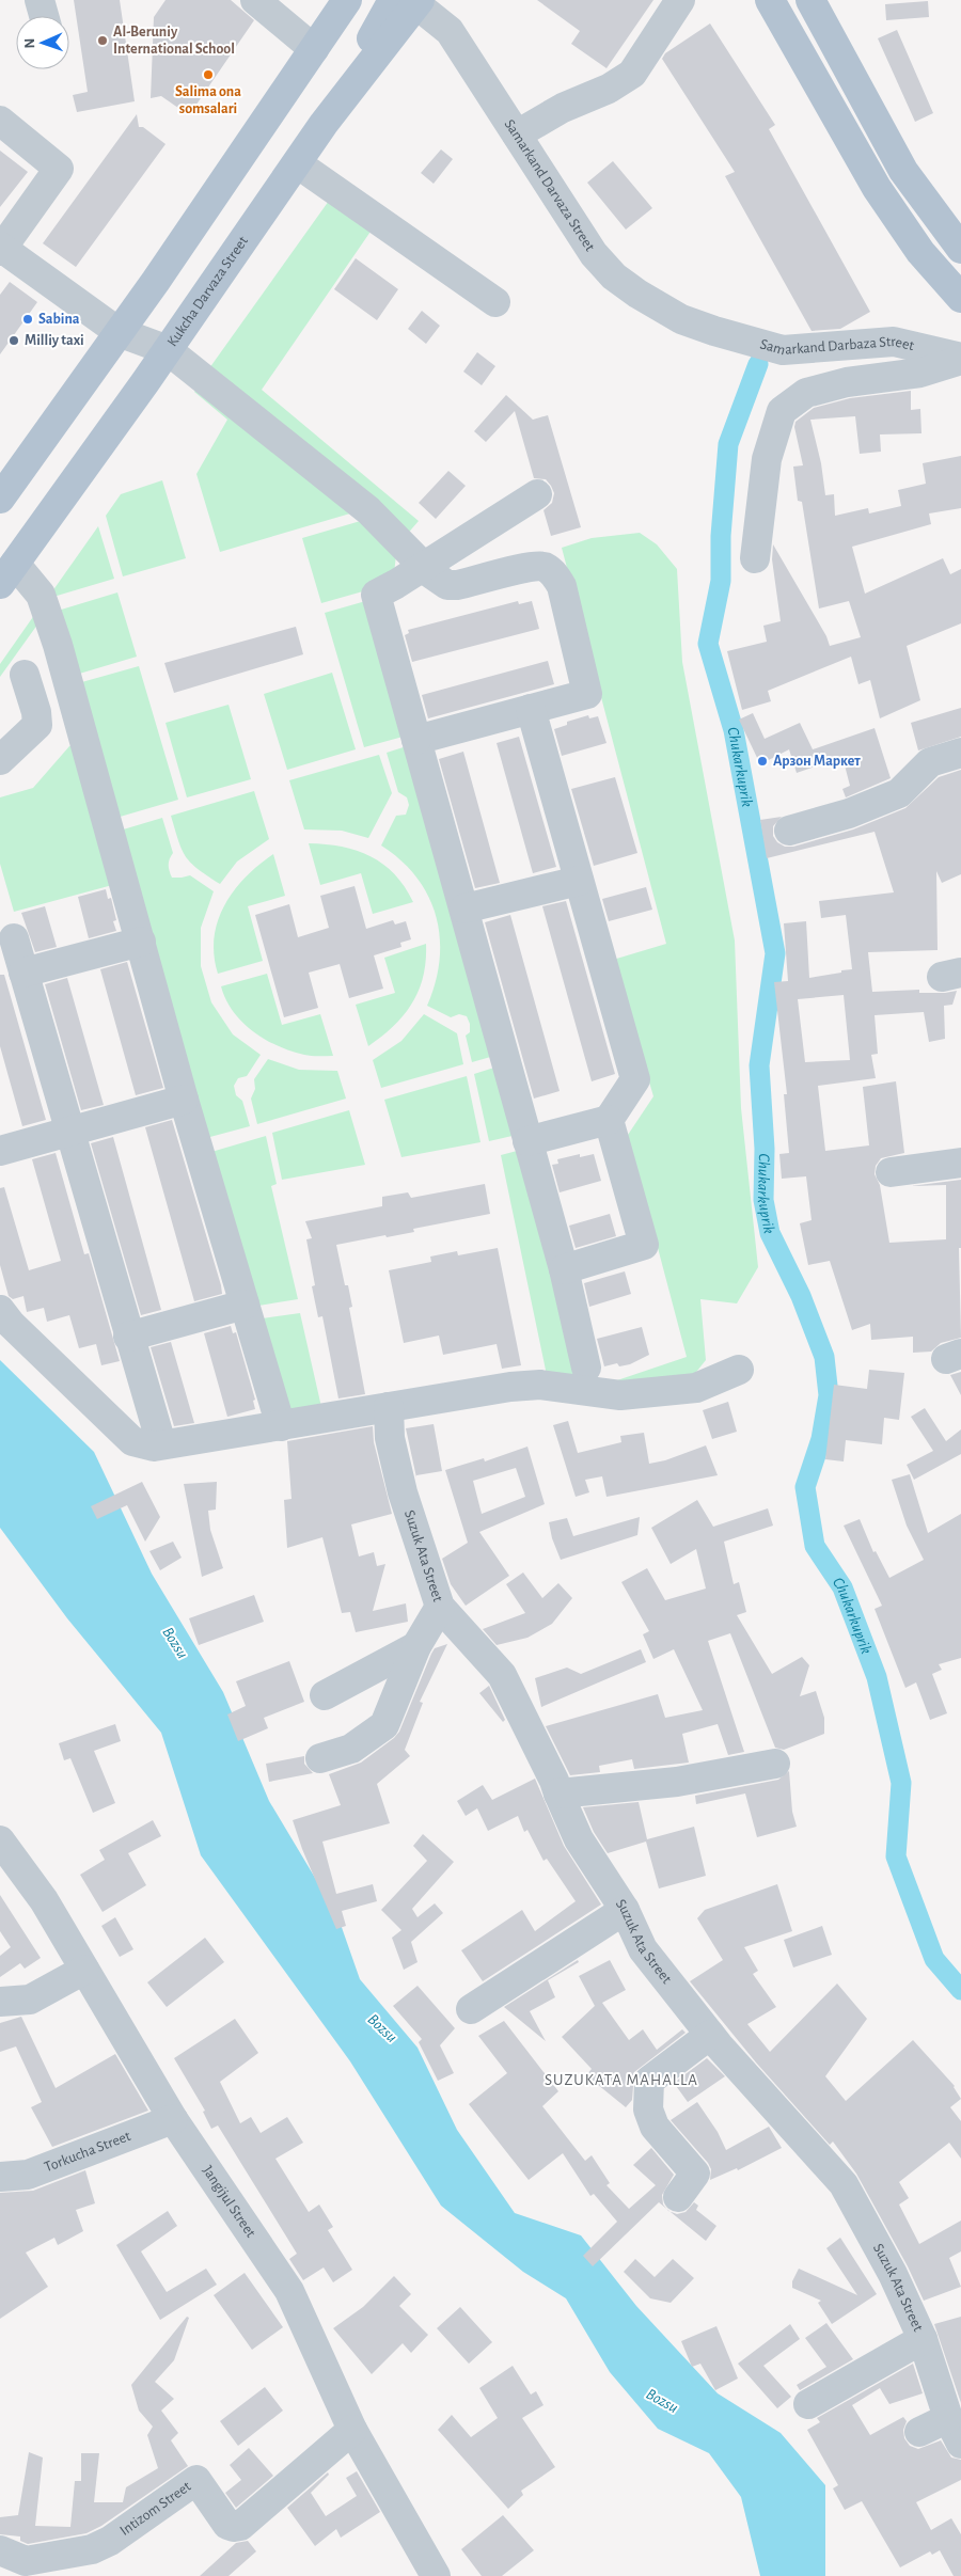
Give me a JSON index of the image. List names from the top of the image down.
{
  "streets": {
    "main road": ["Kukcha Darvaza Street"],
    "street": [
      "Samarkand Darvaza Street",
      "Samarkand Darbaza Street",
      "Suzuk Ata Street",
      "Torkucha Street",
      "Jangijul Street",
      "Intizom Street"
    ]
  },
  "crossings": [
    ["Samarkand Darvaza Street", "Kukcha Darvaza Street"],
    ["Samarkand Darvaza Street", "Samarkand Darbaza Street"],
    ["Torkucha Street", "Jangijul Street"],
    ["Jangijul Street", "Intizom Street"]
  ],
  "districts": ["SUZUKATA MAHALLA"],
  "water": ["Chukarkuprik", "Bozsu"],
  "places": [
    "Al-Beruniy International School",
    "Salima ona somsalari",
    "Sabina",
    "Milliy taxi",
    "Арзон Маркет"
  ],
  "north": "left"
}
